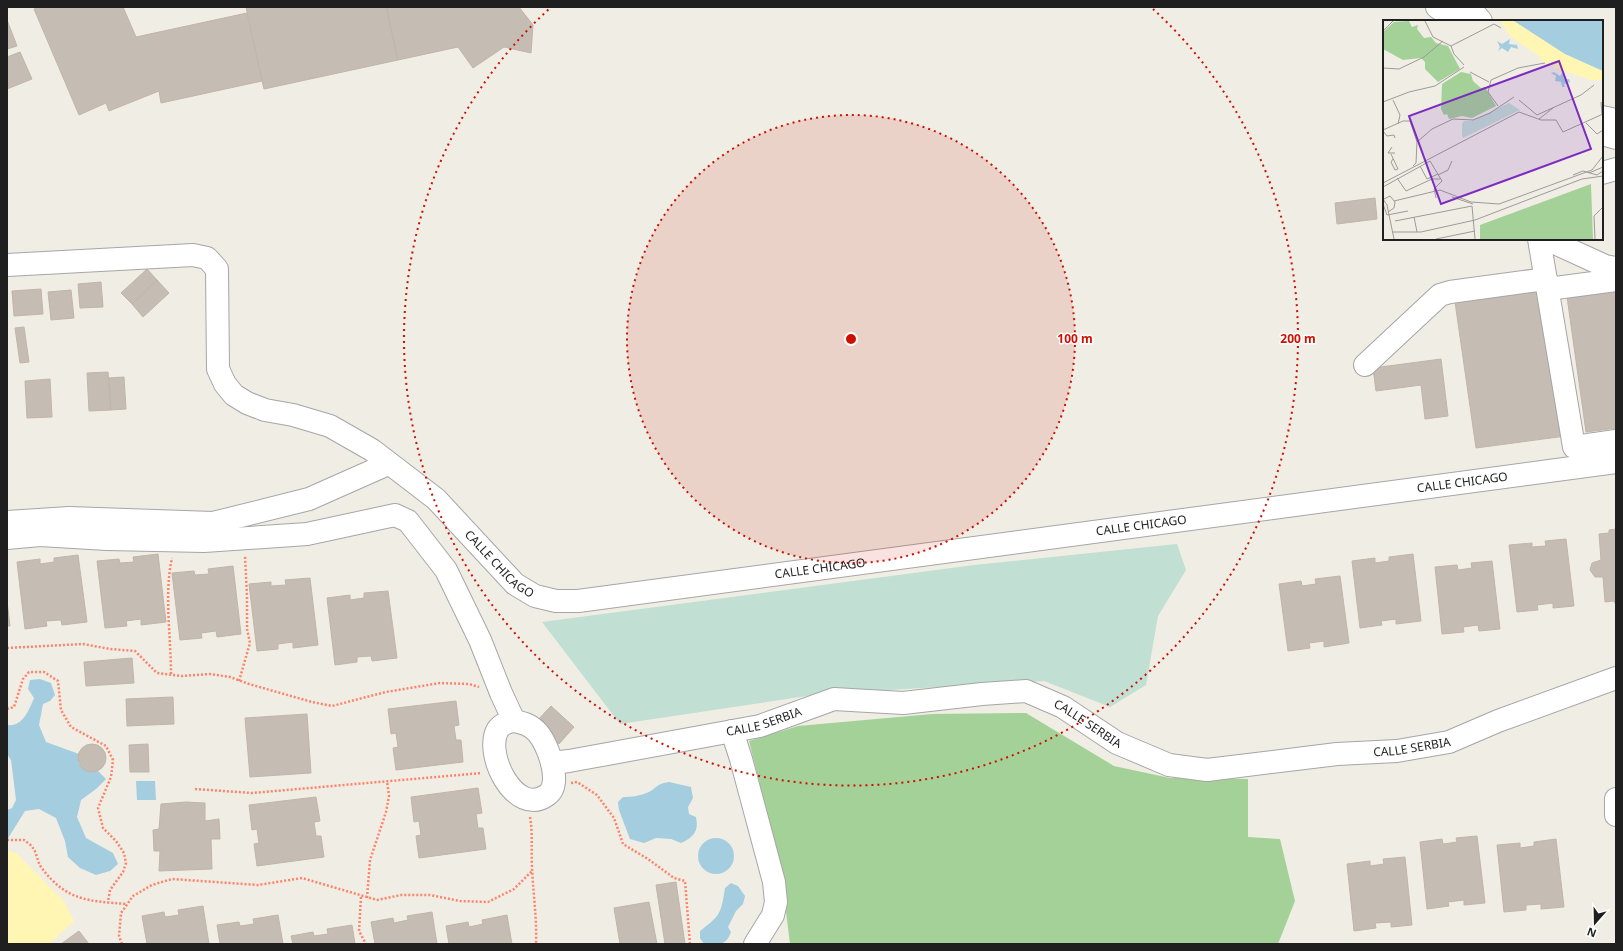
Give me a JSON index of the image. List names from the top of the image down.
{
  "streets": {
    "lane": ["CALLE CHICAGO", "CALLE SERBIA"]
  },
  "north": "bottom",
  "rings": ["100 m", "200 m"]
}
